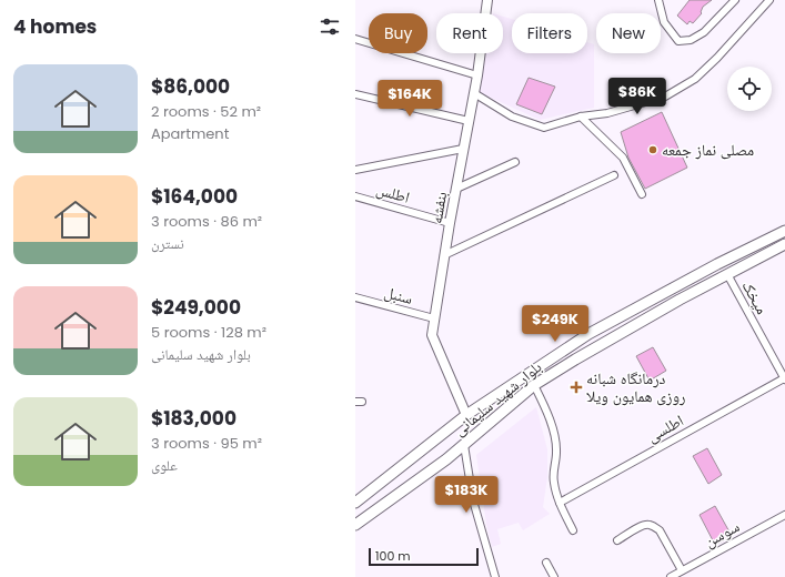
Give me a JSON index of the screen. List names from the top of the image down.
{
  "streets": {
    "main road": ["بلوار شهید سلیمانی"],
    "street": [
      "اطلس",
      "بنفشه",
      "سنبل",
      "میخک",
      "اطلسی",
      "سوسن"
    ]
  },
  "crossings": [
    ["اطلس", "بنفشه"],
    ["بنفشه", "سنبل"],
    ["بنفشه", "بلوار شهید سلیمانی"],
    ["میخک", "بلوار شهید سلیمانی"],
    ["میخک", "اطلسی"]
  ],
  "places": {
    "other": ["مصلی نماز جمعه"],
    "health": ["درمانگاه شبانه روزی همایون ویلا"]
  },
  "scale_bar": "100 m",
  "page": {
    "heading": "4 homes",
    "chip": [
      "Buy",
      "Rent",
      "Filters",
      "New"
    ],
    "list": [
      {
        "name": "$86,000",
        "note": "2 rooms · 52 m² · Apartment"
      },
      {
        "name": "$164,000",
        "note": "3 rooms · 86 m² · نسترن"
      },
      {
        "name": "$249,000",
        "note": "5 rooms · 128 m² · بلوار شهید سلیمانی"
      },
      {
        "name": "$183,000",
        "note": "3 rooms · 95 m² · علوی"
      }
    ],
    "price": [
      "$86K",
      "$164K",
      "$249K",
      "$183K"
    ],
    "scale": "100 m"
  }
}
